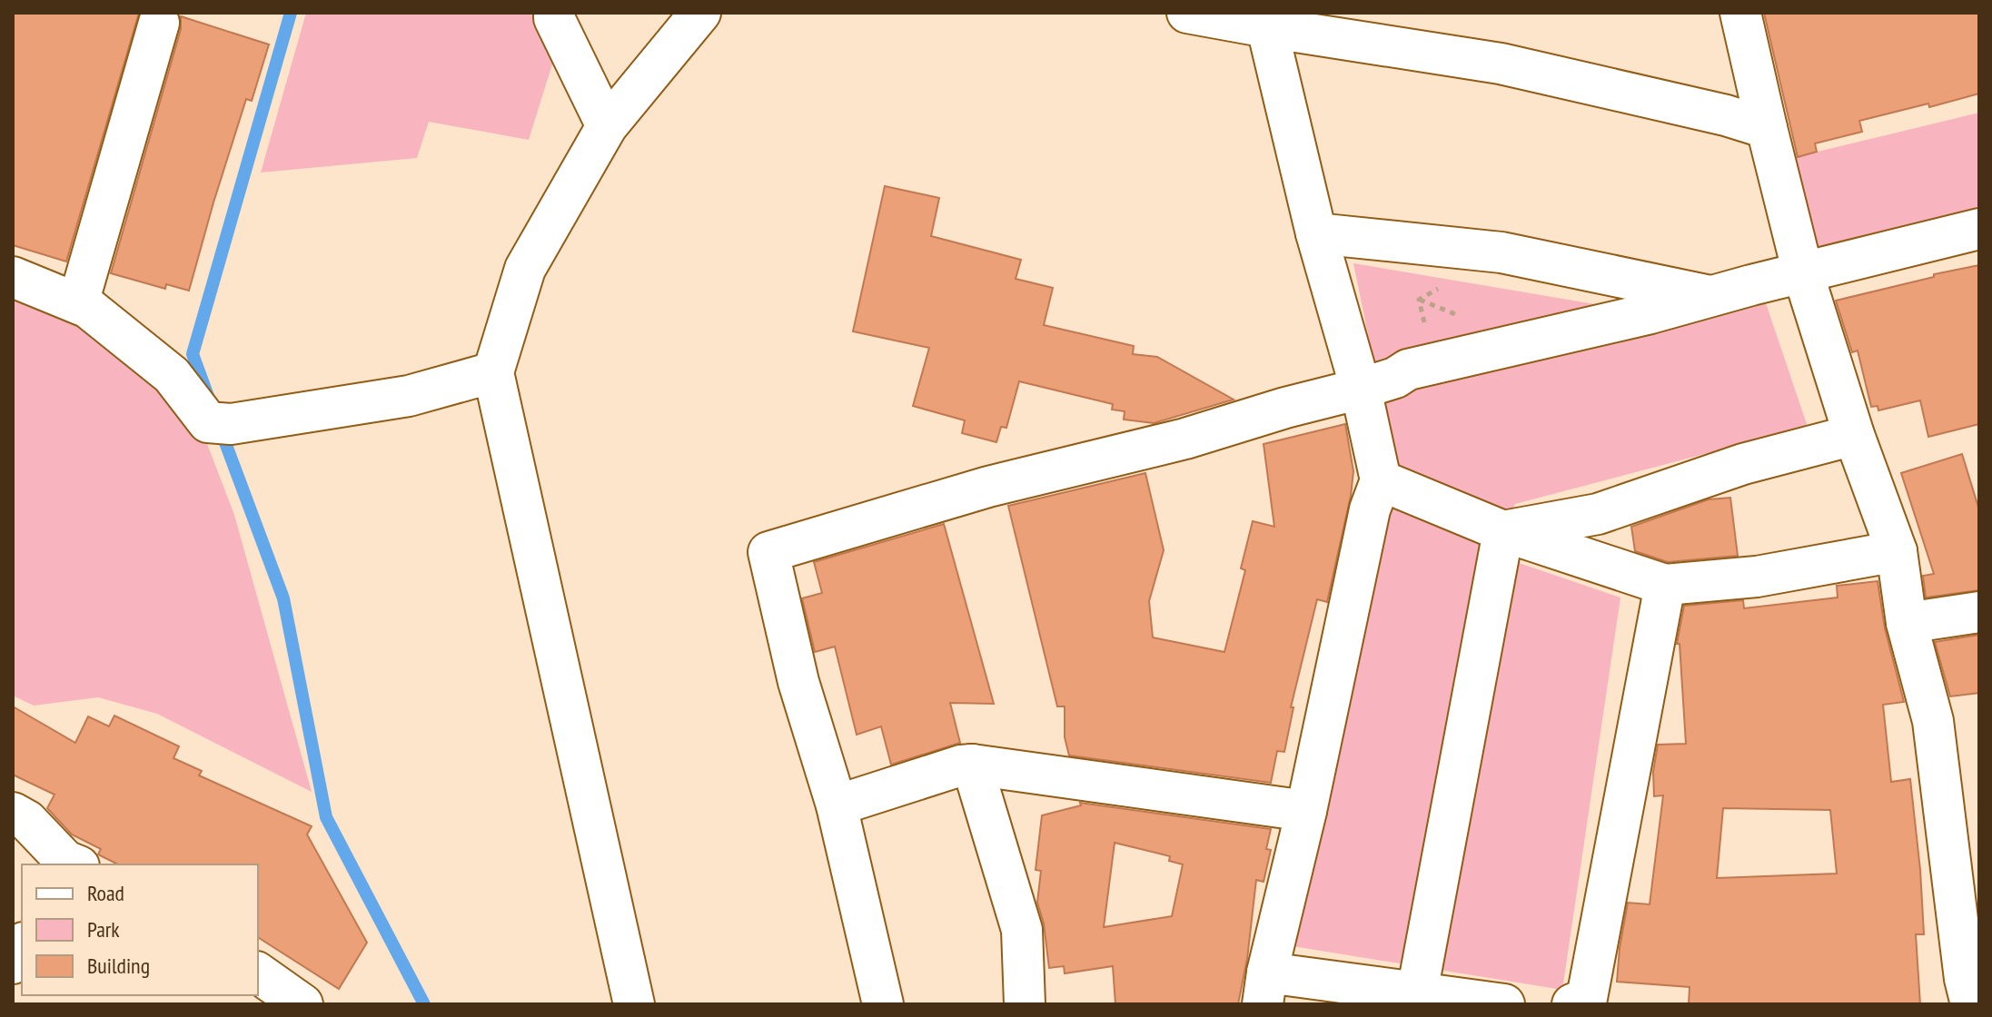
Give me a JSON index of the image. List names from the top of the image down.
{
  "legend": ["Road", "Park", "Building"]
}
